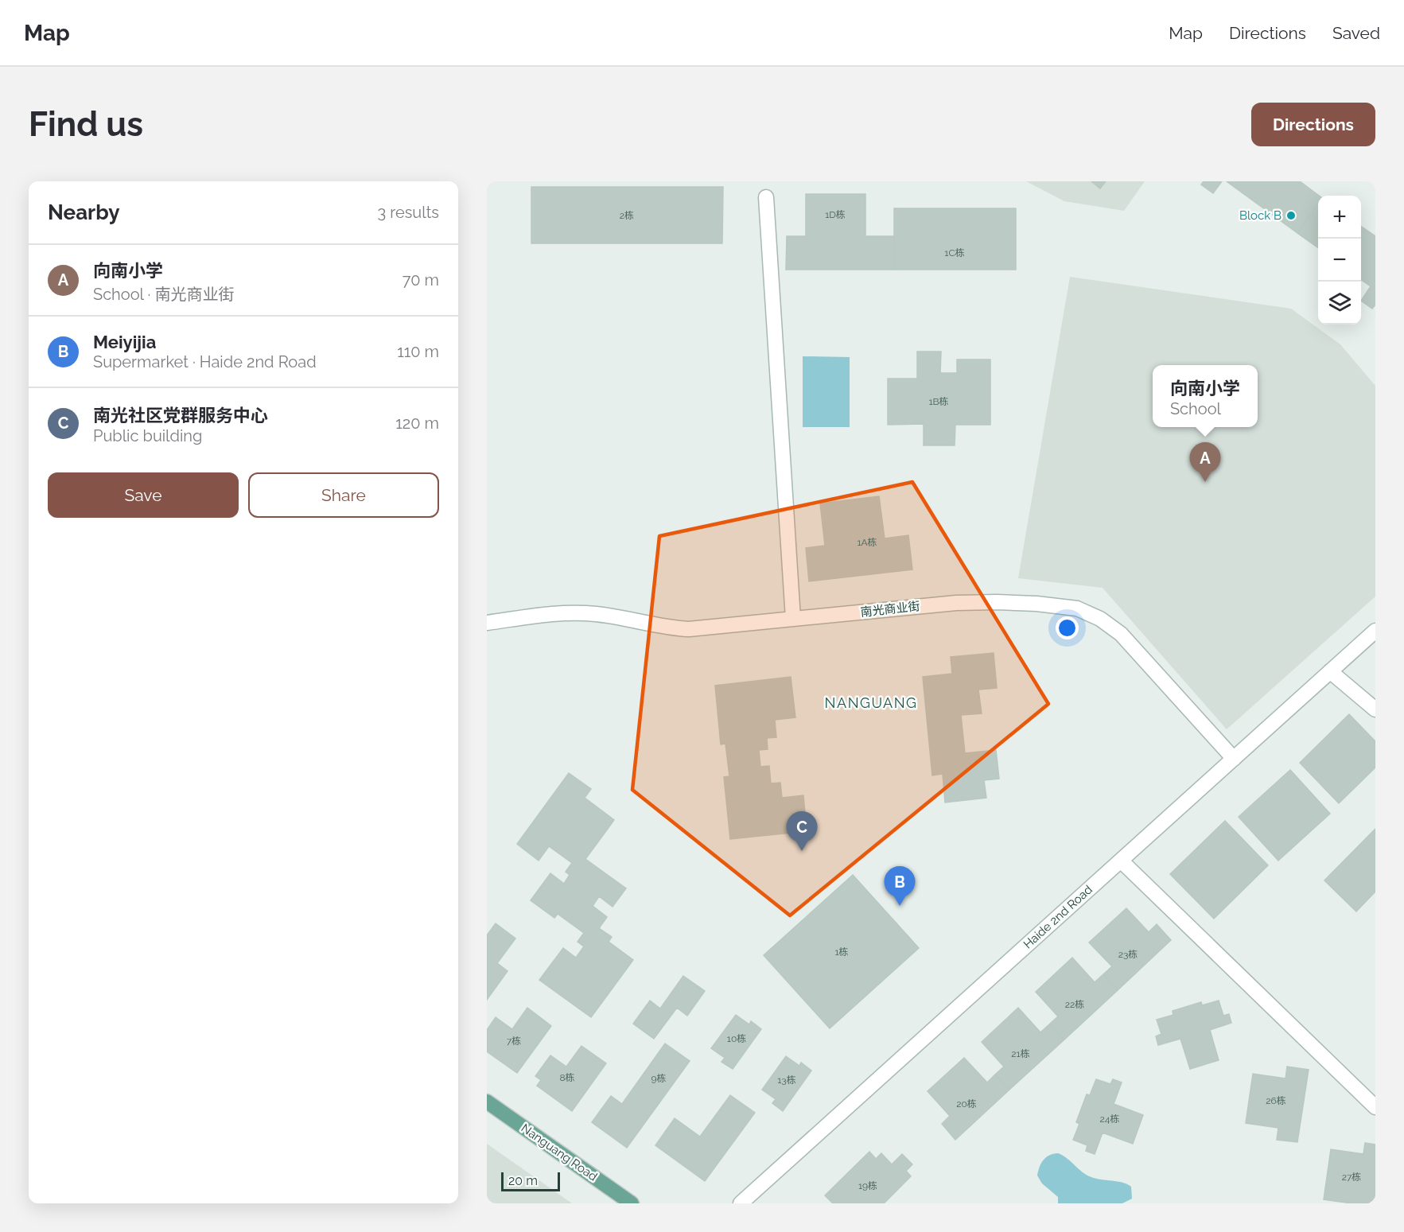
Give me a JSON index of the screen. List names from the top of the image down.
{
  "streets": {
    "main road": ["Nanguang Road"],
    "street": ["南光商业街", "Haide 2nd Road"]
  },
  "crossings": [
    ["南光商业街", "Haide 2nd Road"]
  ],
  "districts": ["NANGUANG"],
  "places": ["Block B"],
  "house_numbers": [
    "1D栋",
    "2栋",
    "1C栋",
    "1B栋",
    "1A栋",
    "1栋",
    "23栋",
    "22栋",
    "10栋",
    "7栋",
    "21栋",
    "8栋",
    "9栋",
    "13栋",
    "26栋",
    "20栋",
    "24栋",
    "27栋",
    "19栋"
  ],
  "scale_bar": "20 m",
  "page": {
    "header": "Map",
    "nav": ["Map", "Directions", "Saved"],
    "buttons": [
      "Directions",
      ["Save", "Share"]
    ],
    "title": "Find us",
    "heading": ["Nearby", "3 results"],
    "map_buttons": ["+", "−"],
    "list": [
      {
        "mark": "A",
        "name": "向南小学",
        "note": "School · 南光商业街",
        "value": "70 m"
      },
      {
        "mark": "B",
        "name": "Meiyijia",
        "note": "Supermarket · Haide 2nd Road",
        "value": "110 m"
      },
      {
        "mark": "C",
        "name": "南光社区党群服务中心",
        "note": "Public building",
        "value": "120 m"
      }
    ],
    "popup": ["向南小学", "School"],
    "pins": ["A", "C", "B"],
    "scale": "20 m"
  }
}
